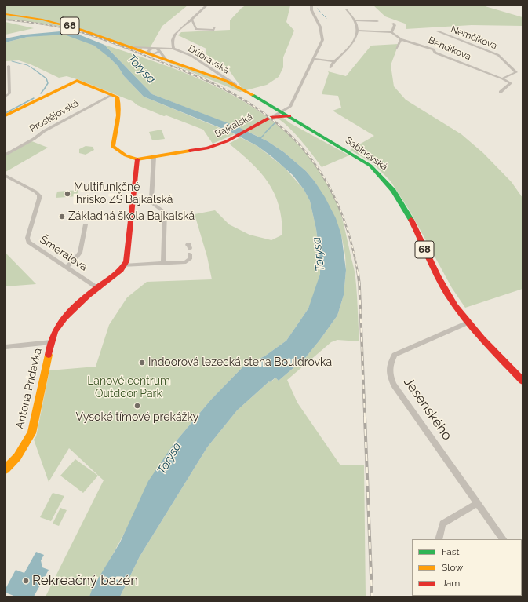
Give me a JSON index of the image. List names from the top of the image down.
{
  "streets": {
    "main road": [
      "68",
      "Prostějovská",
      "Bajkalská",
      "Sabinovská",
      "Antona Prídavka"
    ],
    "street": [
      "Nemčíkova",
      "Bendíkova",
      "Dúbravská",
      "Šmeralova",
      "Jesenského"
    ]
  },
  "crossings": [
    ["68", "Dúbravská"],
    ["68", "Sabinovská"],
    ["Nemčíkova", "Bendíkova"],
    ["Dúbravská", "Sabinovská"],
    ["Sabinovská", "Jesenského"]
  ],
  "water": ["Torysa"],
  "parks": ["Lanové centrum Outdoor Park"],
  "places": [
    "Multifunkčné ihrisko ZŠ Bajkalská",
    "Základná škola Bajkalská",
    "Indoorová lezecká stena Bouldrovka",
    "Vysoké tímové prekážky",
    "Rekreačný bazén"
  ],
  "legend": ["Fast", "Slow", "Jam"]
}
